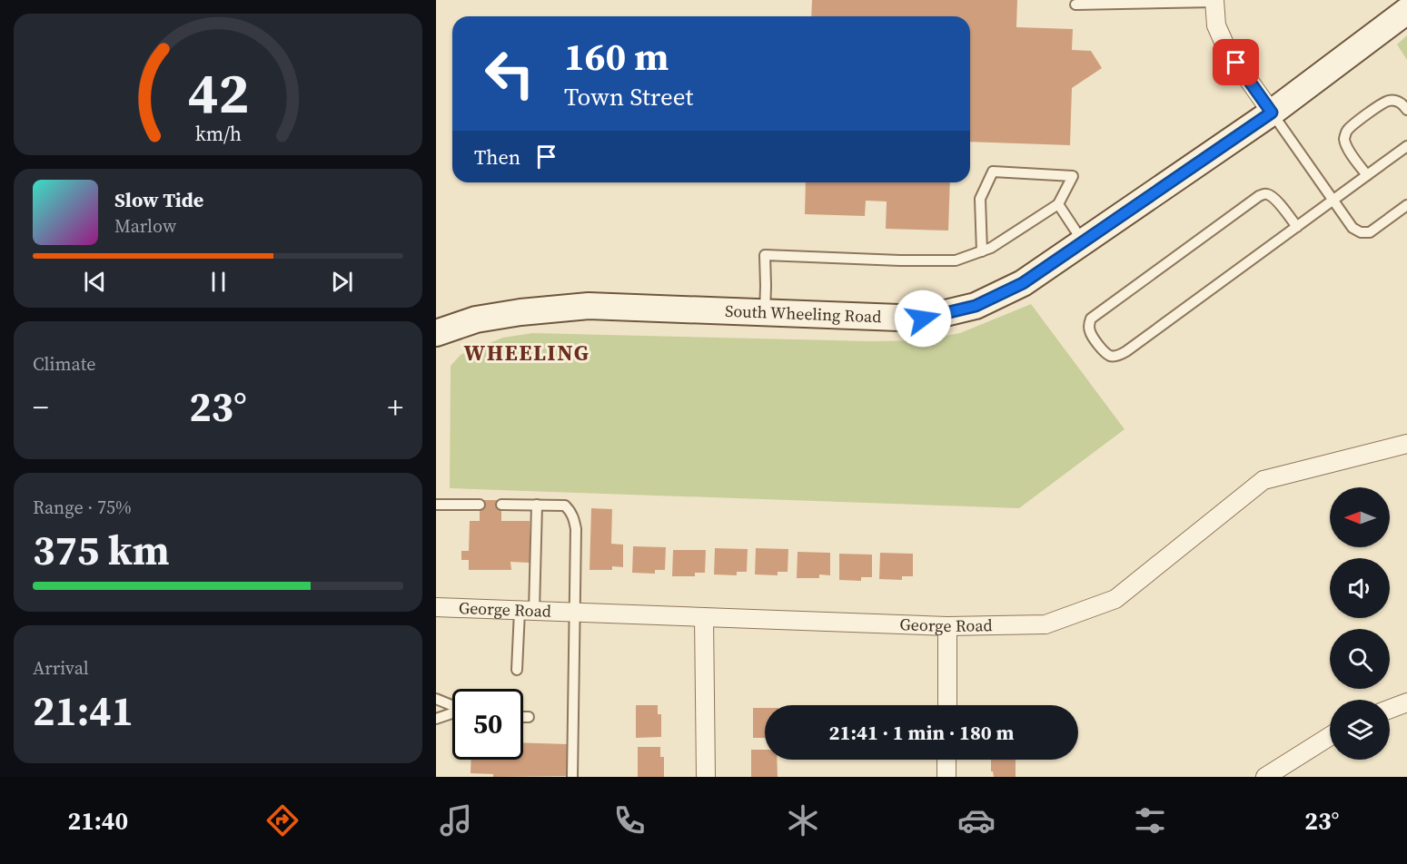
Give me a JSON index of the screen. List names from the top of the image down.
{
  "streets": {
    "main road": ["South Wheeling Road"],
    "street": ["George Road"]
  },
  "districts": ["WHEELING"],
  "north": "left",
  "page": {
    "turn": ["160 m", "Town Street"],
    "then": "Then",
    "song": ["Slow Tide", "Marlow"],
    "tile": [
      "Climate",
      ["Range · 75%", "375 km"],
      ["Arrival", "21:41"]
    ],
    "heat": ["−", "23°", "+"],
    "limit": "50",
    "trip": "21:41 · 1 min · 180 m",
    "tabs": ["21:40", "23°"],
    "gauge": ["42", "km/h"]
  }
}
